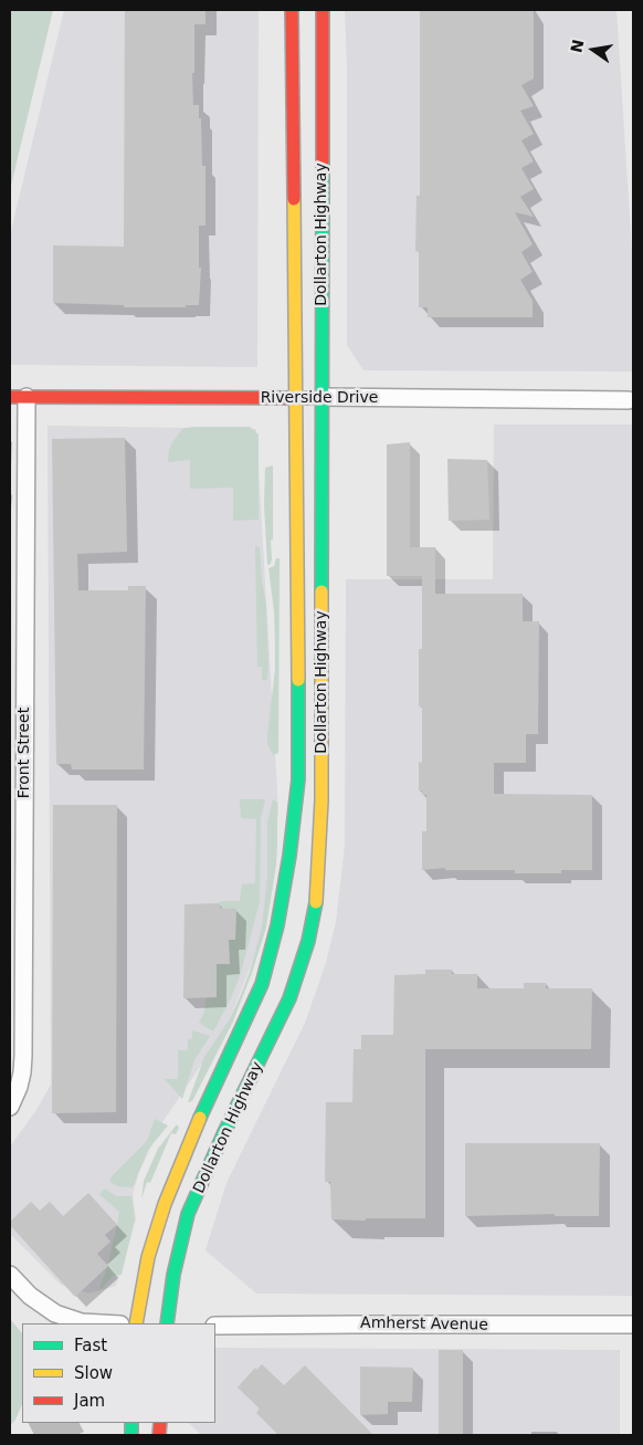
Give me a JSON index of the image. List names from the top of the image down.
{
  "streets": {
    "main road": ["Dollarton Highway", "Riverside Drive"],
    "street": ["Front Street", "Amherst Avenue"]
  },
  "crossings": [
    ["Dollarton Highway", "Riverside Drive"],
    ["Riverside Drive", "Front Street"]
  ],
  "legend": ["Fast", "Slow", "Jam"],
  "north": "left"
}
